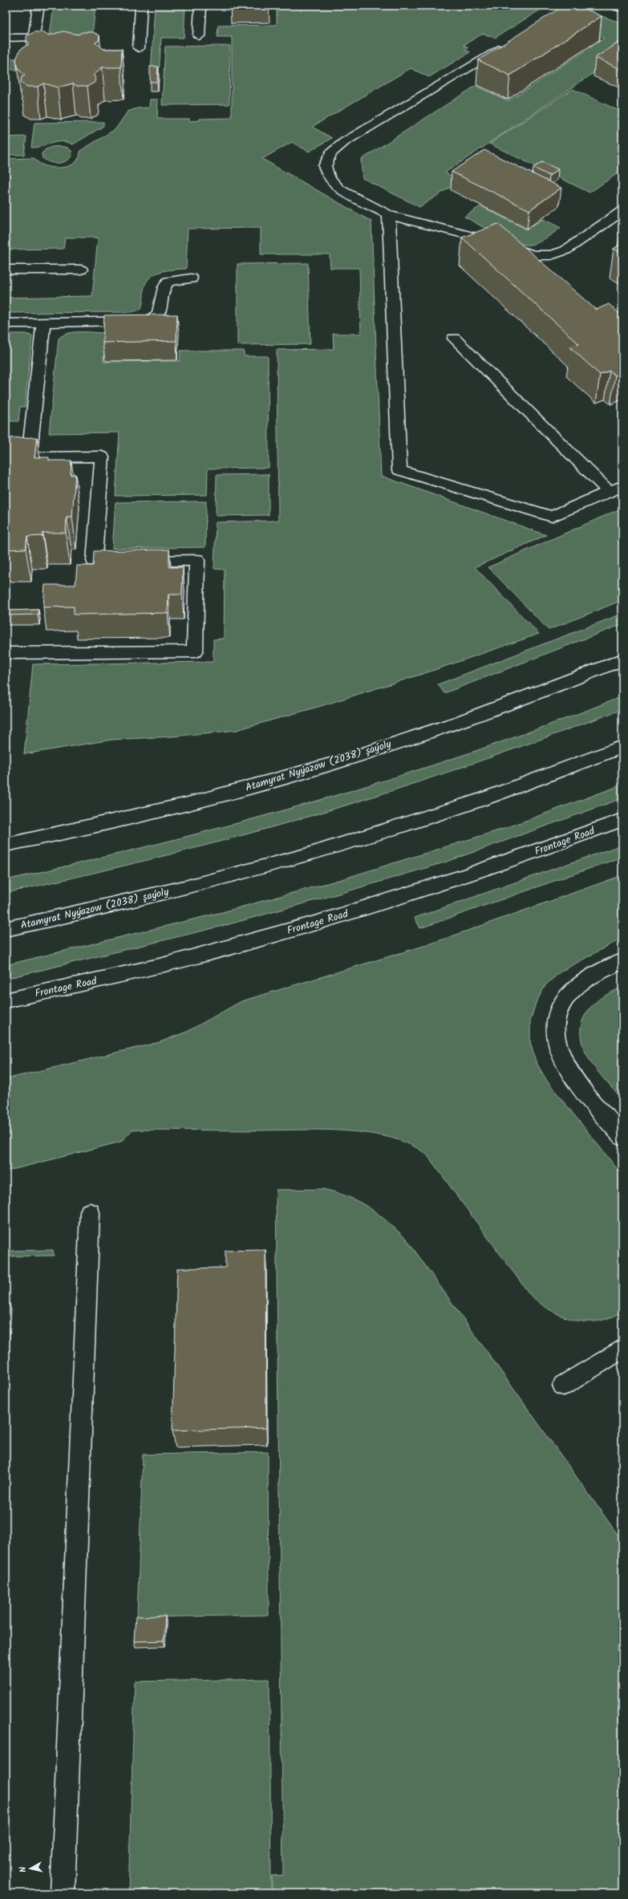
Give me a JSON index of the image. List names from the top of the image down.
{
  "streets": {
    "street": ["Atamyrat Nyýazow (2038) şaýoly", "Frontage Road"]
  },
  "north": "left"
}
